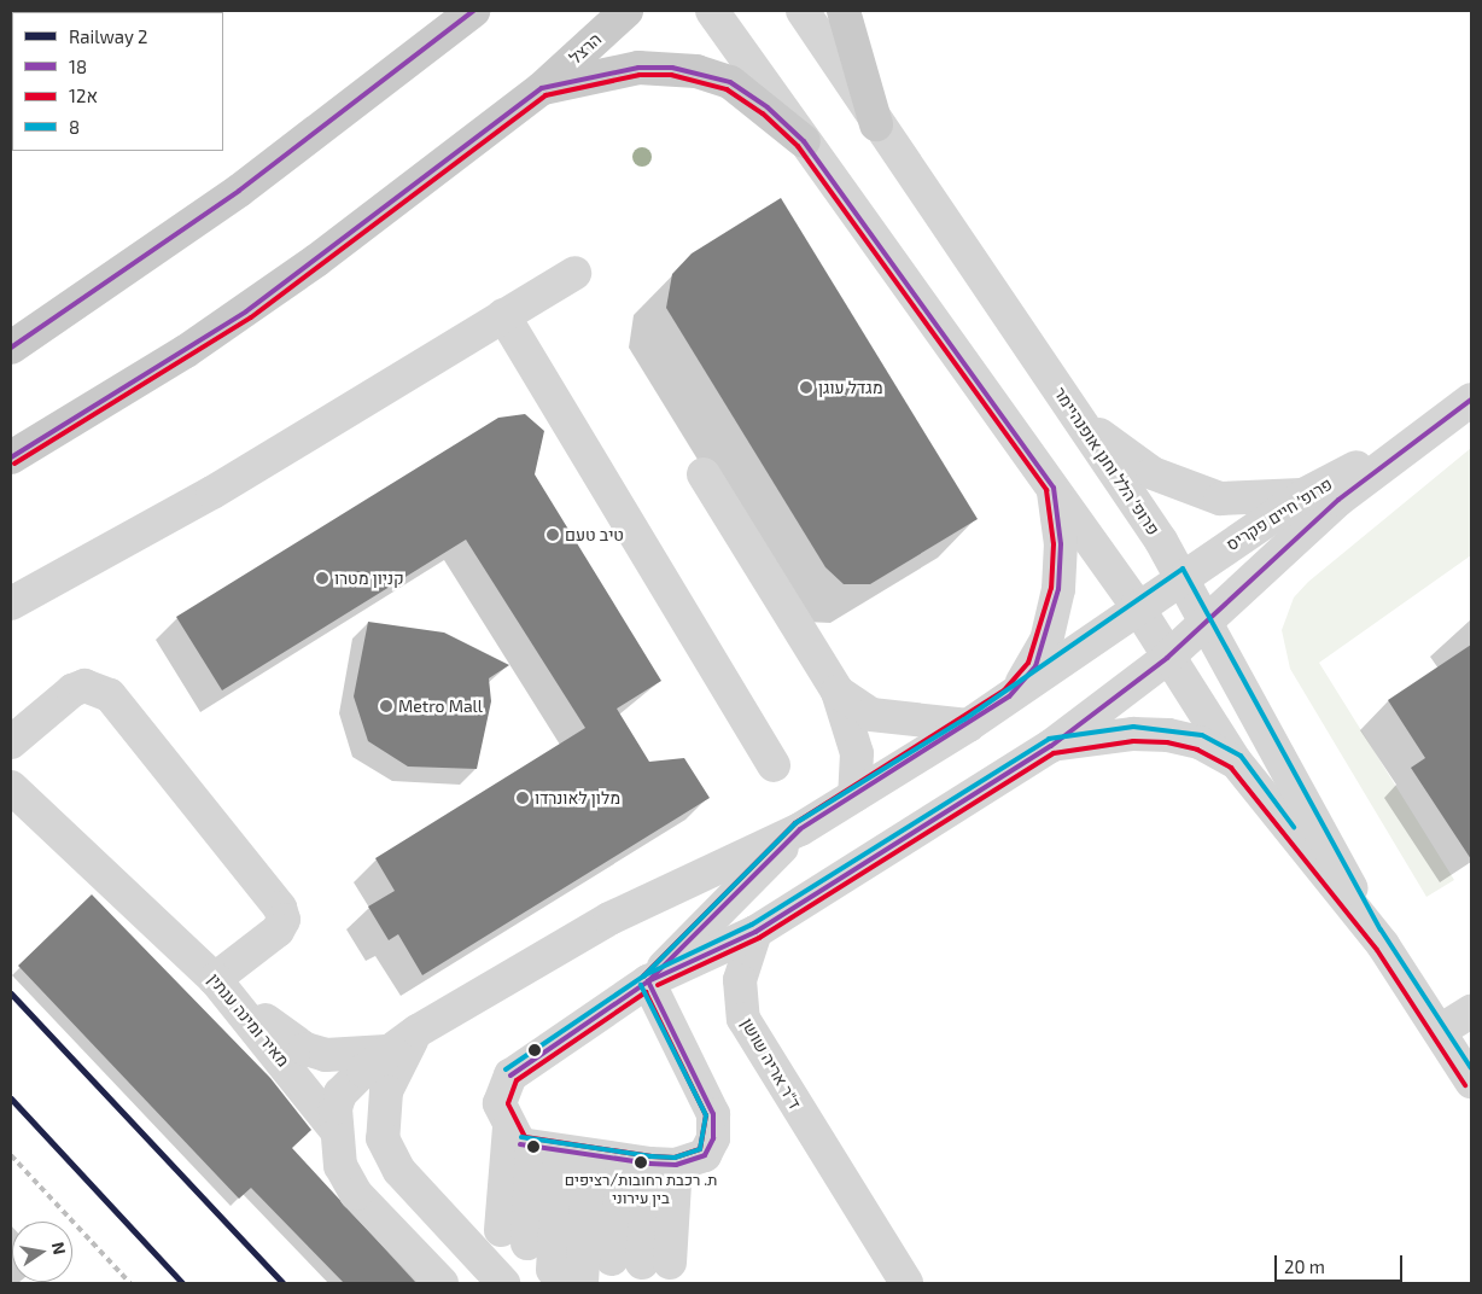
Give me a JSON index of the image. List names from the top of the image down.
{
  "streets": {
    "main road": ["הרצל"],
    "street": [
      "פרופ׳ הלל וחנן אופנהיימר",
      "פרופ׳ חיים פקריס",
      "מאיר ומינה ענתין",
      "ד\"ר אריה שושן"
    ]
  },
  "crossings": [
    ["פרופ׳ הלל וחנן אופנהיימר", "פרופ׳ חיים פקריס"]
  ],
  "places": [
    "מגדל עוגן",
    "טיב טעם",
    "קניון מטרו",
    "Metro Mall",
    "מלון לאונרדו",
    "ת. רכבת רחובות/רציפים בין עירוני"
  ],
  "lines": [
    "transit line 18",
    "transit line 12א",
    "transit line 8",
    "rail line 2"
  ],
  "legend": [
    "Railway 2",
    "18",
    "12א",
    "8"
  ],
  "scale_bar": "20 m",
  "north": "right"
}
